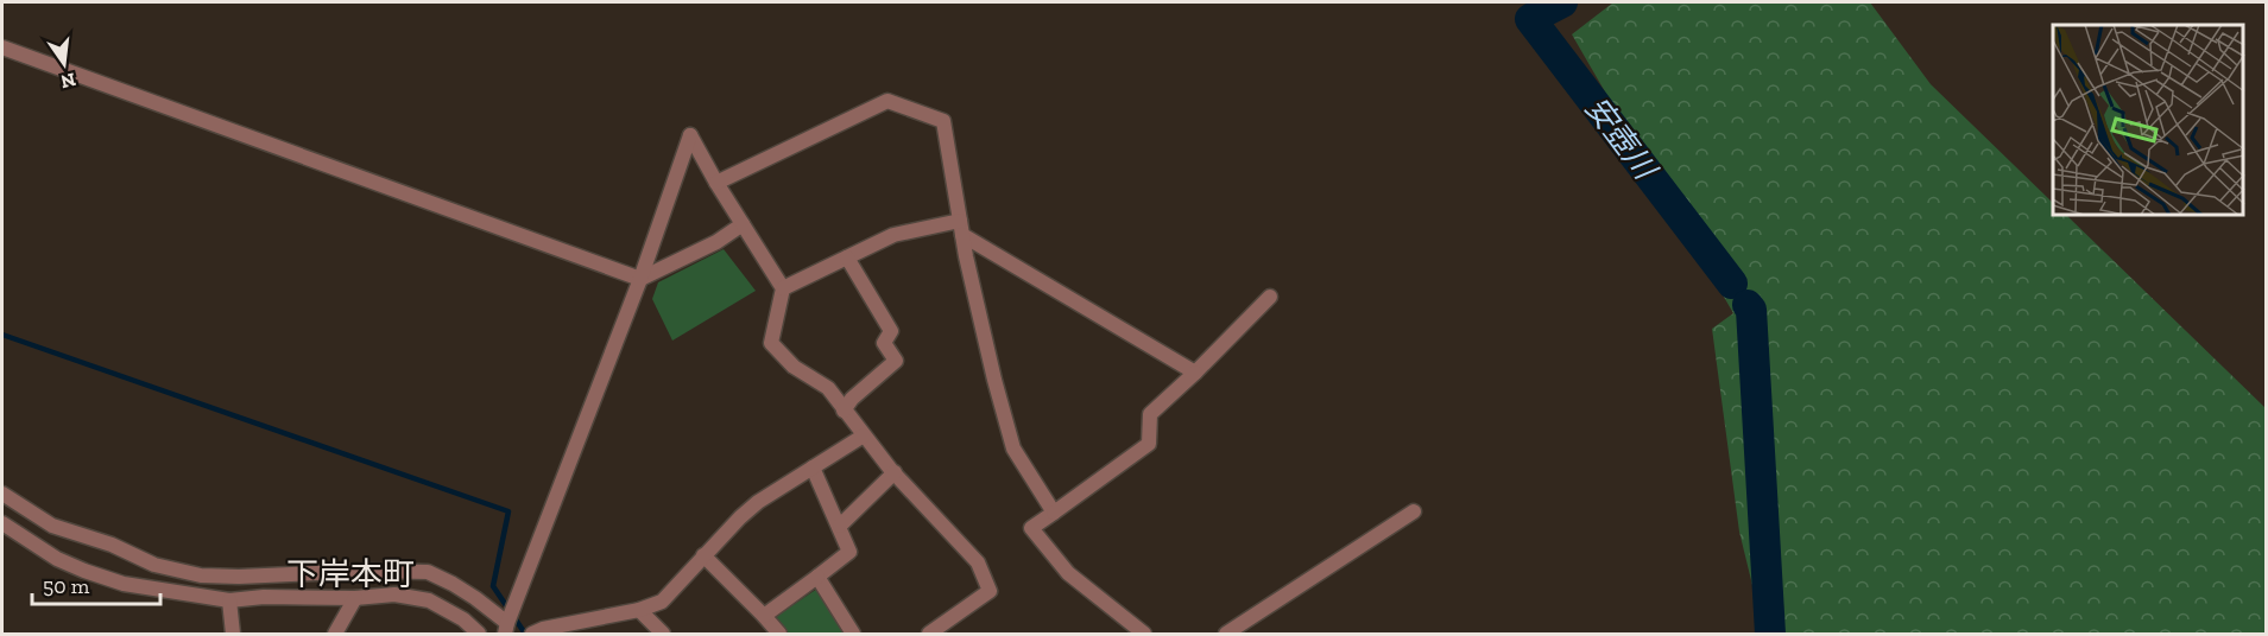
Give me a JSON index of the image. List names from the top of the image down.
{
  "districts": ["下岸本町"],
  "water": ["安壺川"],
  "scale_bar": "50 m",
  "north": "bottom"
}
